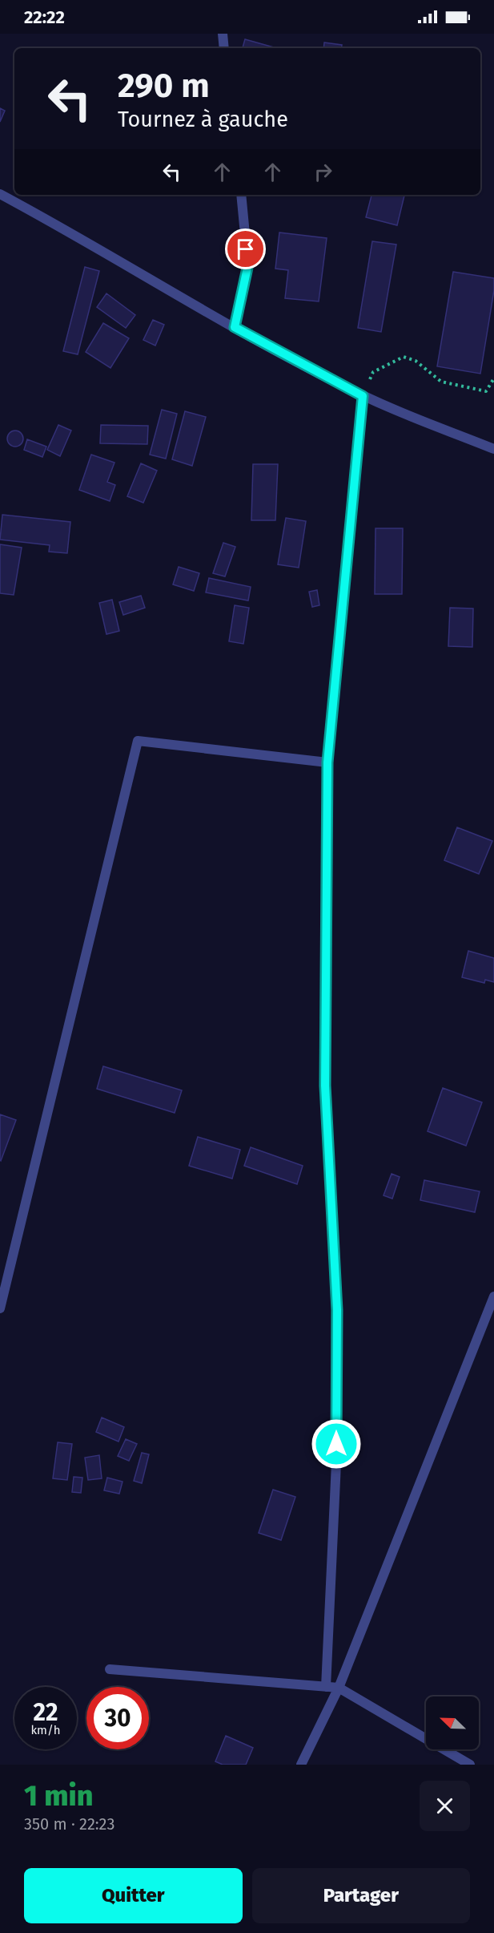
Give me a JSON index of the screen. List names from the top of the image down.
{
  "north": "top left",
  "page": {
    "status": "22:22",
    "turn": ["290 m", "Tournez à gauche"],
    "speed": "22 km/h",
    "limit": "30",
    "heading": ["1 min", "350 m · 22:23"],
    "buttons": ["Quitter", "Partager"]
  }
}
